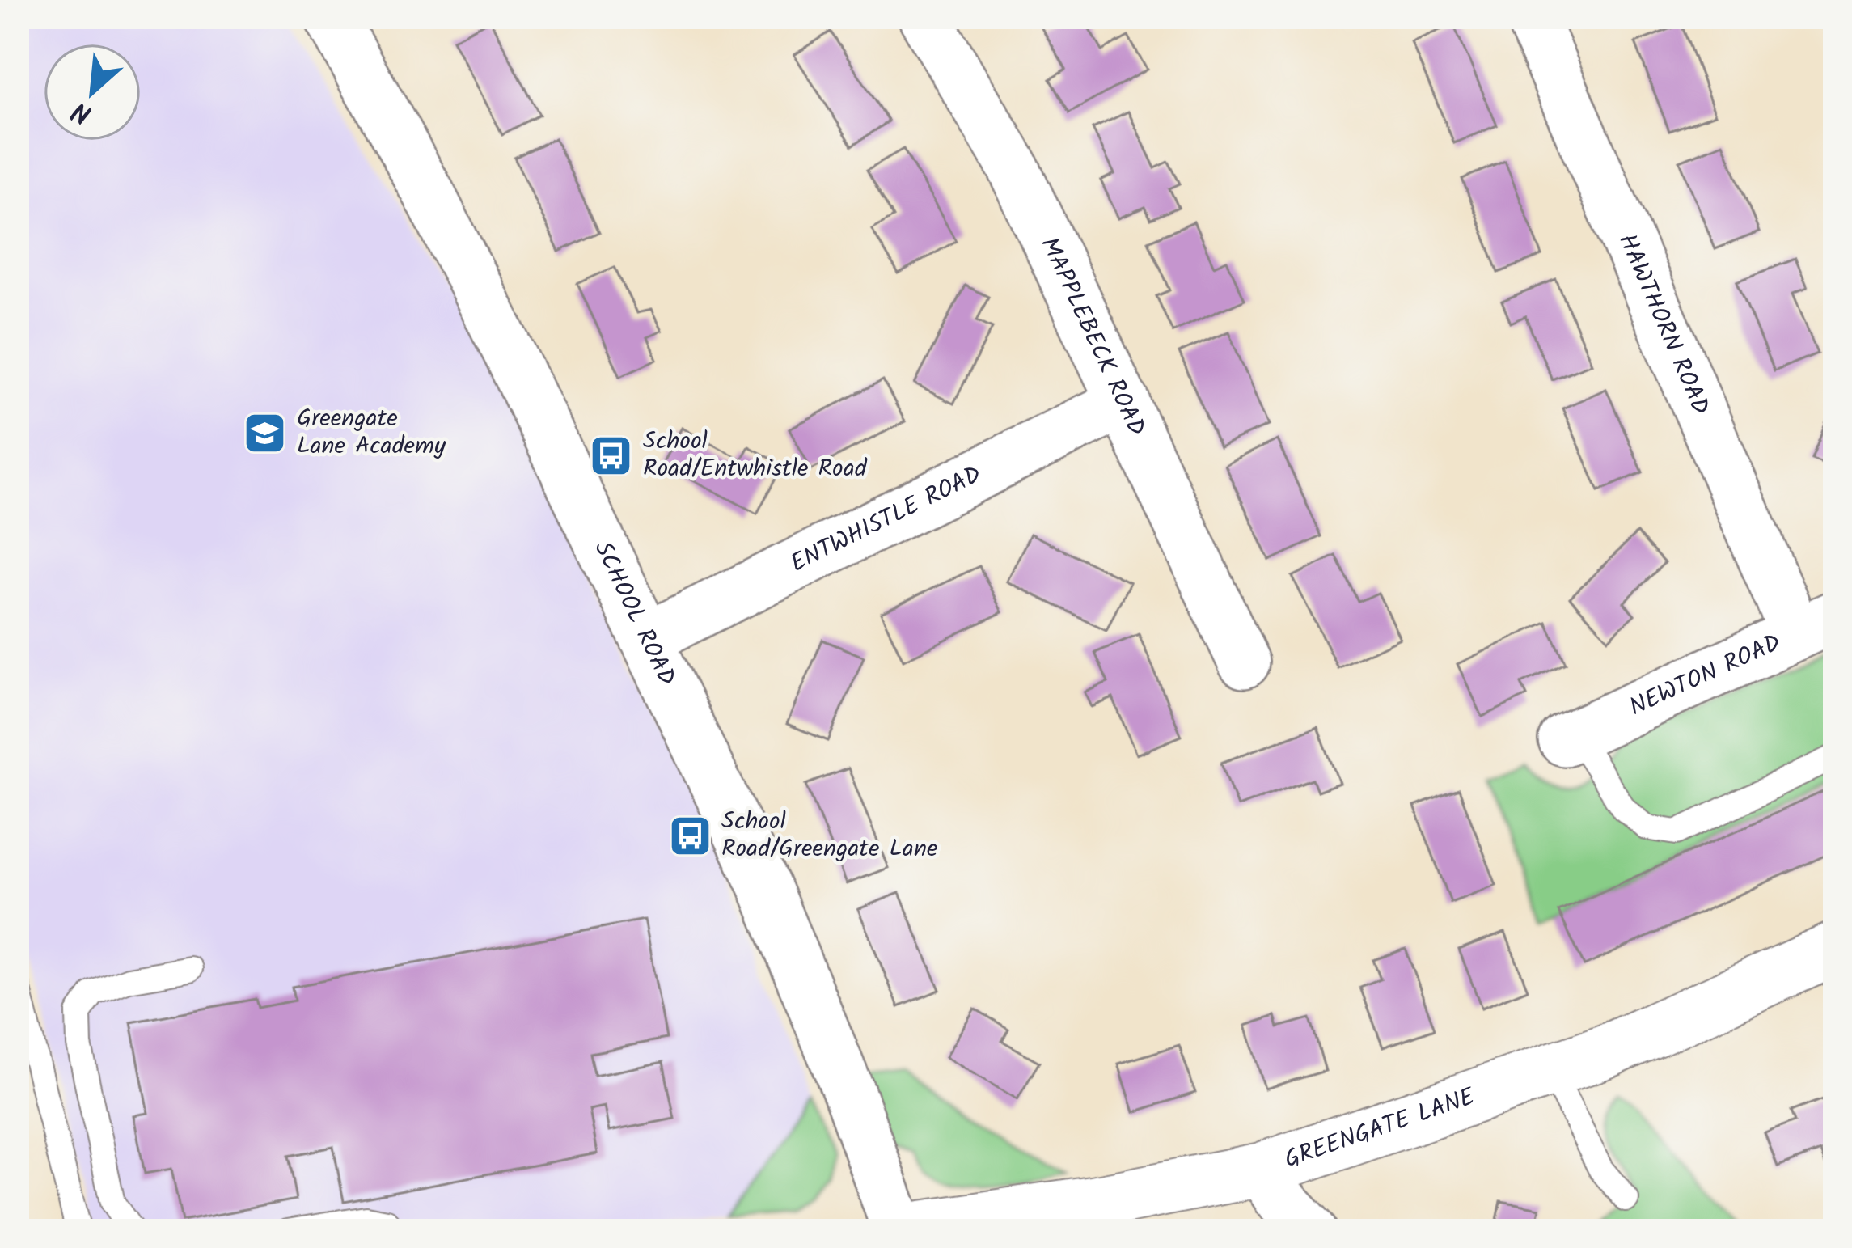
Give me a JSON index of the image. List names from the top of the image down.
{
  "streets": {
    "street": [
      "HAWTHORN ROAD",
      "MAPPLEBECK ROAD",
      "ENTWHISTLE ROAD",
      "SCHOOL ROAD",
      "NEWTON ROAD",
      "GREENGATE LANE"
    ]
  },
  "crossings": [
    ["HAWTHORN ROAD", "NEWTON ROAD"],
    ["MAPPLEBECK ROAD", "ENTWHISTLE ROAD"],
    ["ENTWHISTLE ROAD", "SCHOOL ROAD"],
    ["SCHOOL ROAD", "GREENGATE LANE"]
  ],
  "places": {
    "school or university": ["Greengate Lane Academy"],
    "bus stop": ["School Road/Entwhistle Road", "School Road/Greengate Lane"]
  },
  "north": "bottom left"
}
